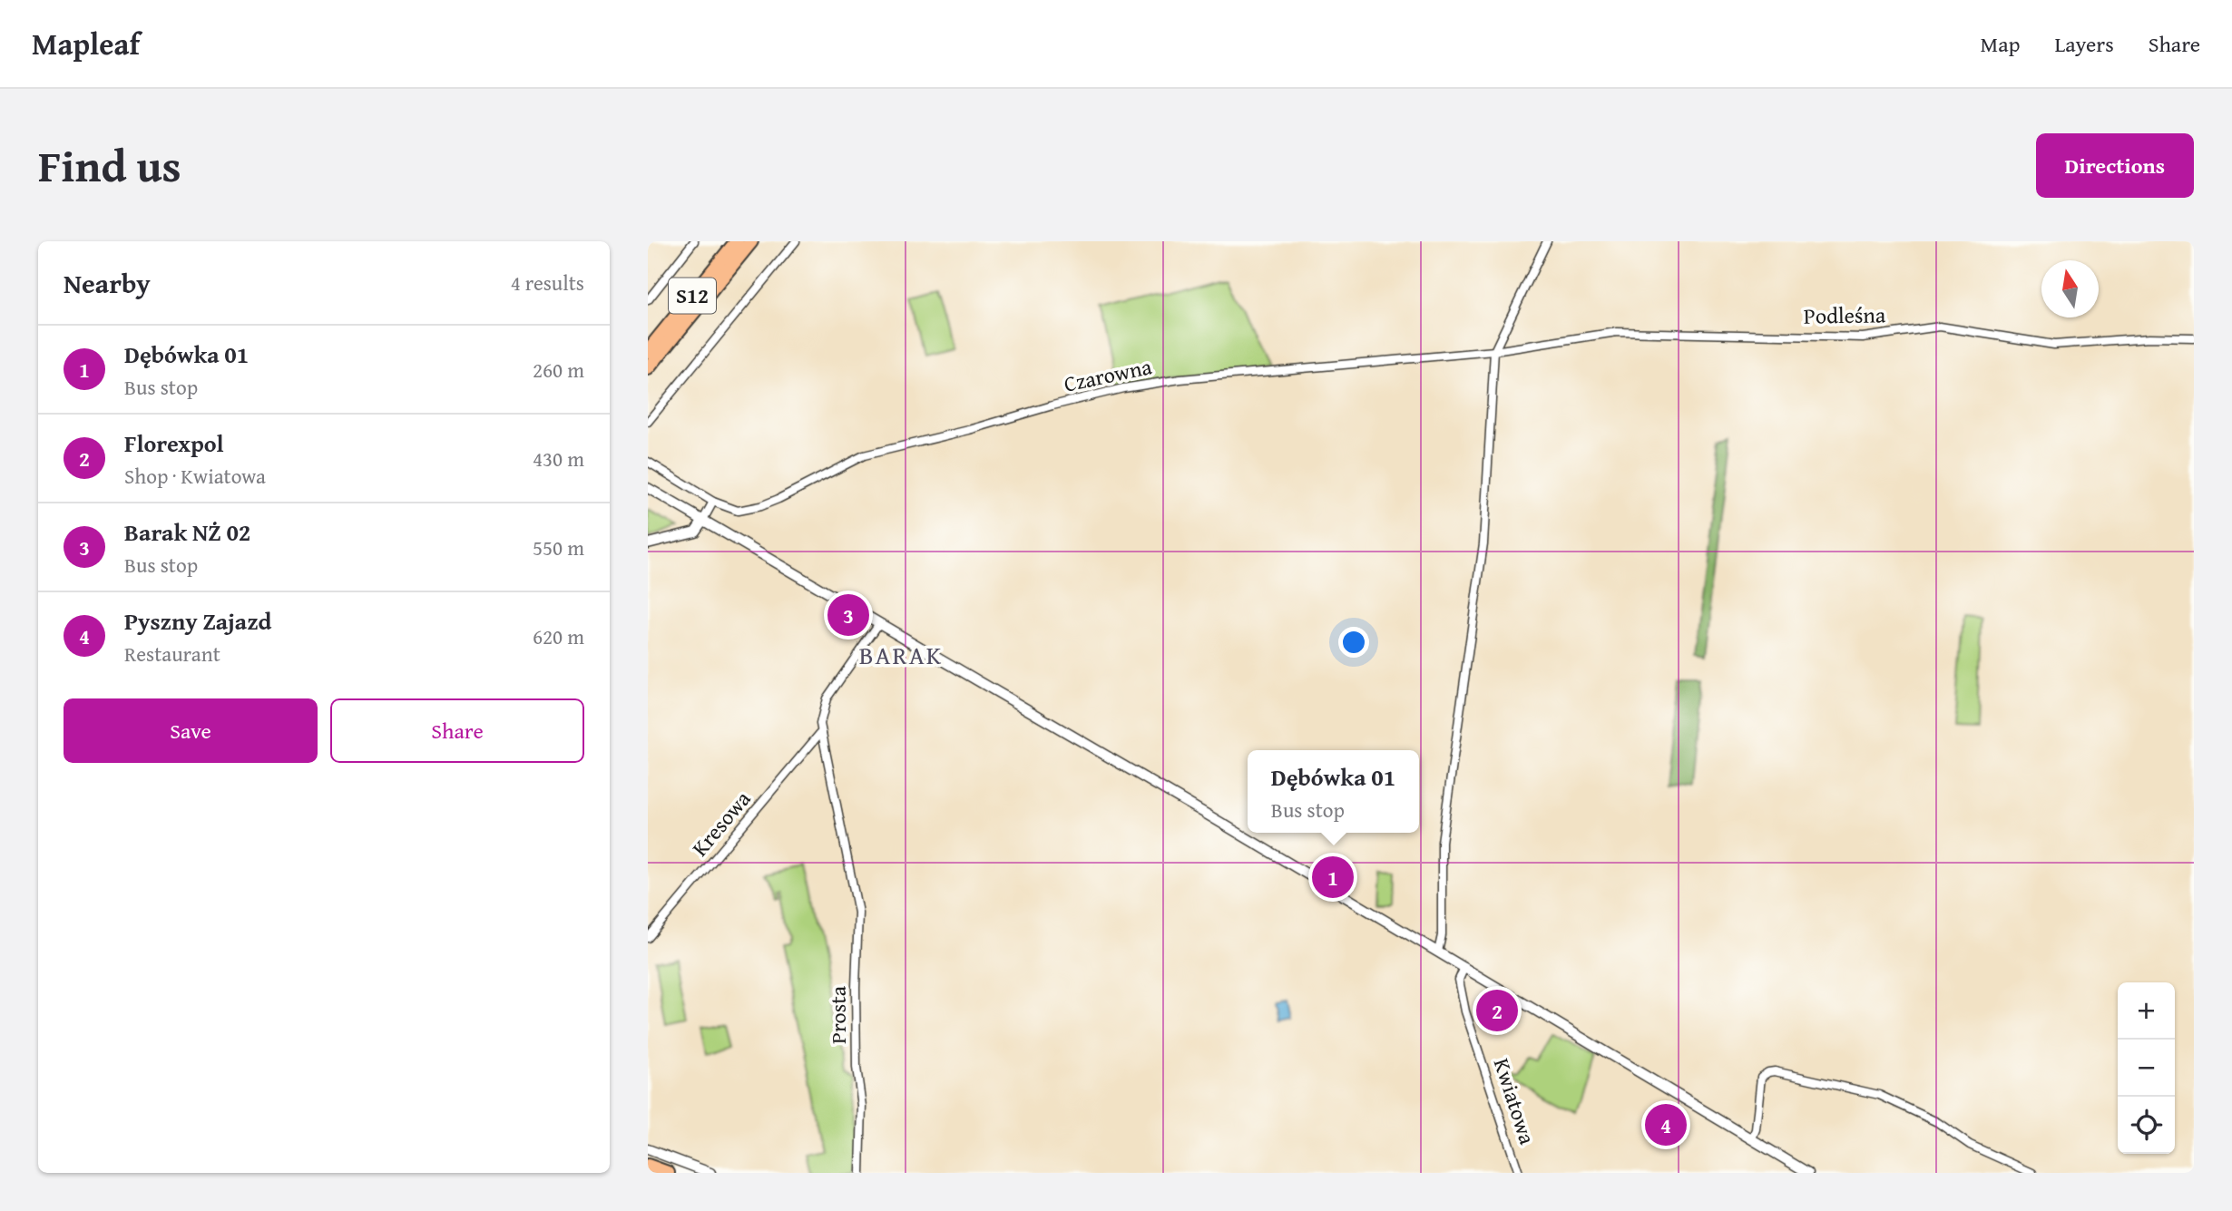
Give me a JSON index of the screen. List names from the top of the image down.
{
  "streets": {
    "highway": ["S12"],
    "street": [
      "Podleśna",
      "Czarowna",
      "Kresowa",
      "Prosta",
      "Kwiatowa"
    ]
  },
  "crossings": [
    ["Podleśna", "Czarowna"],
    ["Kresowa", "Prosta"]
  ],
  "districts": ["BARAK"],
  "north": "top",
  "page": {
    "header": "Mapleaf",
    "nav": ["Map", "Layers", "Share"],
    "title": "Find us",
    "buttons": [
      "Directions",
      ["Save", "Share"]
    ],
    "heading": ["Nearby", "4 results"],
    "list": [
      {
        "mark": "1",
        "name": "Dębówka 01",
        "note": "Bus stop",
        "value": "260 m"
      },
      {
        "mark": "2",
        "name": "Florexpol",
        "note": "Shop · Kwiatowa",
        "value": "430 m"
      },
      {
        "mark": "3",
        "name": "Barak NŻ 02",
        "note": "Bus stop",
        "value": "550 m"
      },
      {
        "mark": "4",
        "name": "Pyszny Zajazd",
        "note": "Restaurant",
        "value": "620 m"
      }
    ],
    "pins": [
      "3",
      "1",
      "2",
      "4"
    ],
    "popup": ["Dębówka 01", "Bus stop"],
    "map_buttons": ["+", "−"]
  }
}
